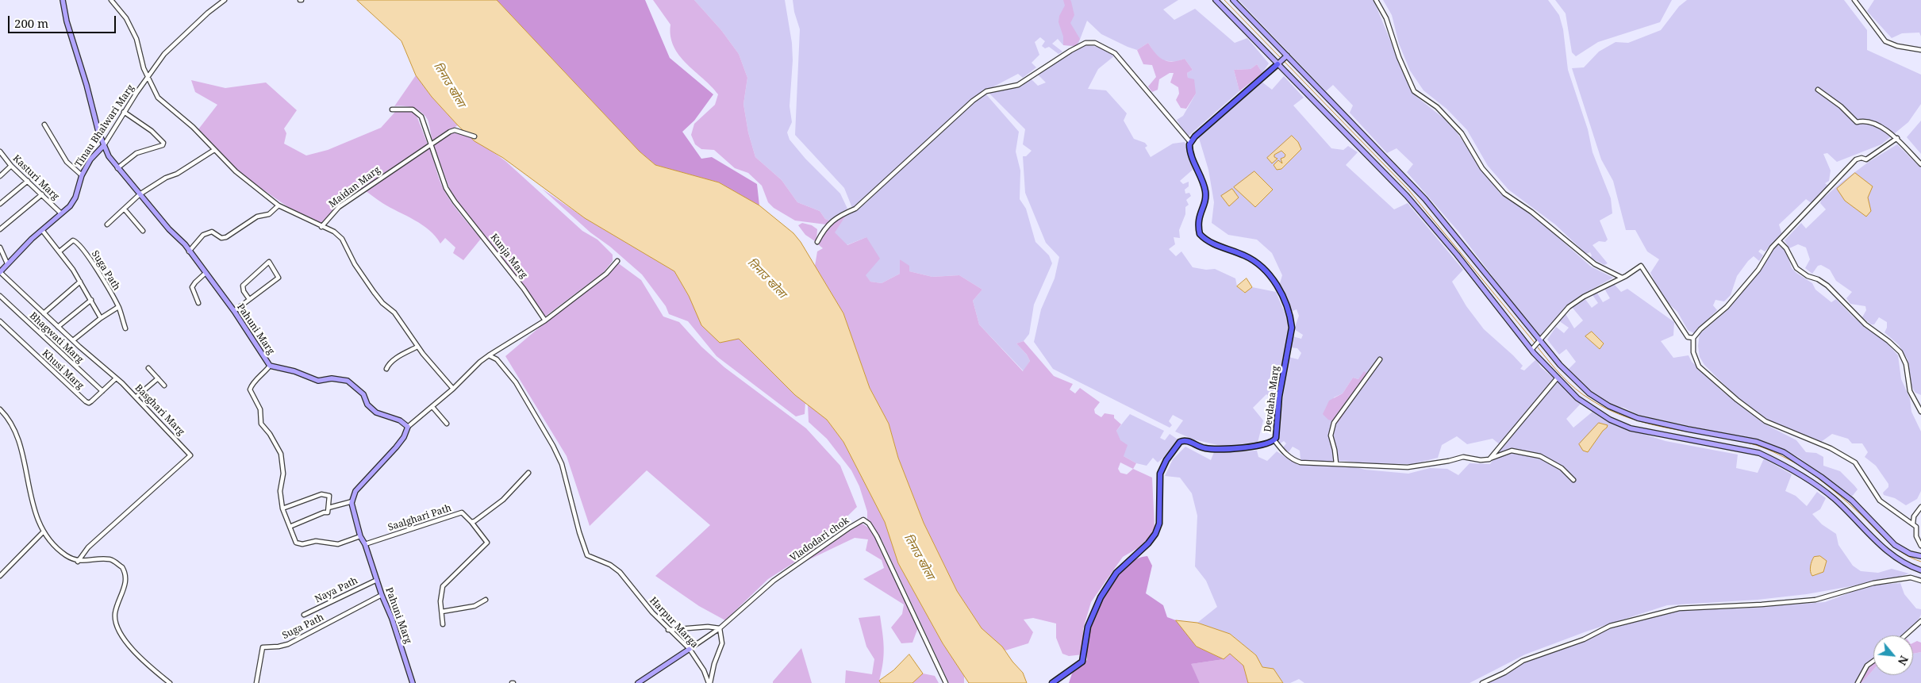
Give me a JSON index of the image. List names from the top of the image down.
{
  "streets": {
    "main road": [
      "Tinau Bhalwari Marg",
      "Pahuni Marg",
      "Devdaha Marg",
      "Vladodari chok"
    ],
    "street": [
      "Kasturi Marg",
      "Maidan Marg",
      "Kunja Marg",
      "Suga Path",
      "Bhagwati Marg",
      "Khusi Marg",
      "Basghari Marg",
      "Saalghari Path",
      "Naya Path",
      "Harpur Marga"
    ]
  },
  "crossings": [
    ["Tinau Bhalwari Marg", "Kasturi Marg"],
    ["Tinau Bhalwari Marg", "Pahuni Marg"],
    ["Tinau Bhalwari Marg", "Basghari Marg"],
    ["Maidan Marg", "Kunja Marg"],
    ["Suga Path", "Pahuni Marg"],
    ["Pahuni Marg", "Saalghari Path"],
    ["Pahuni Marg", "Naya Path"],
    ["Bhagwati Marg", "Khusi Marg"],
    ["Khusi Marg", "Basghari Marg"],
    ["Vladodari chok", "Harpur Marga"]
  ],
  "water": ["तिनाउ खोला"],
  "scale_bar": "200 m",
  "north": "bottom right"
}
